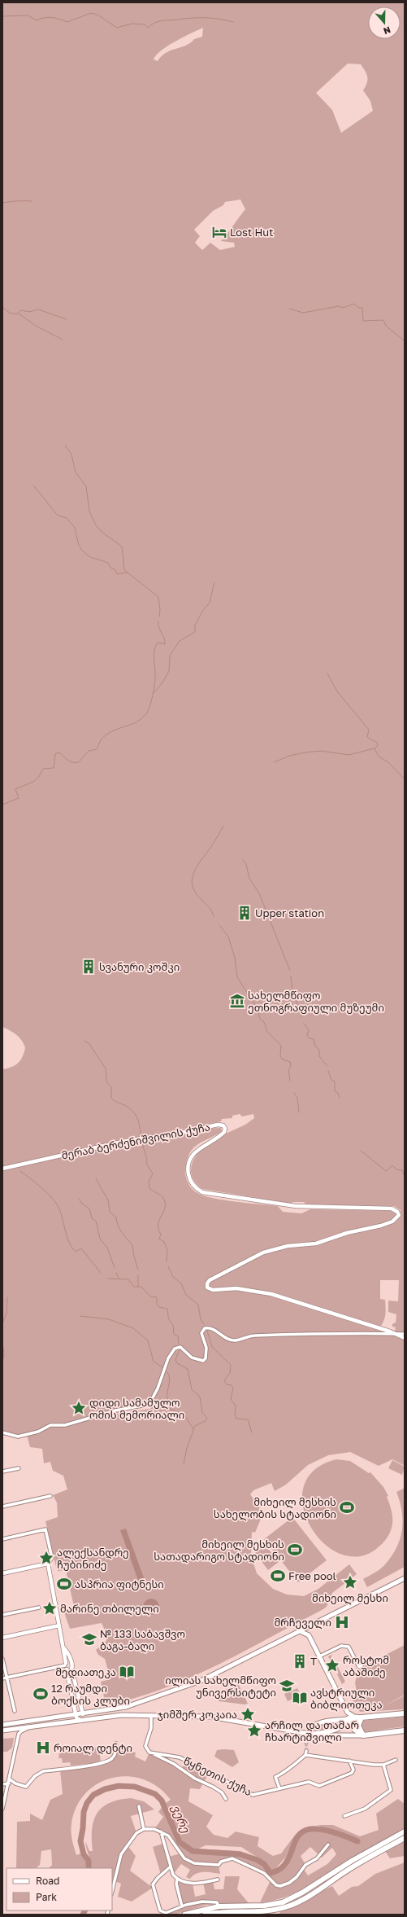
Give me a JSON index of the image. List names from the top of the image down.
{
  "streets": {
    "street": ["მერაბ ბერძენიშვილის ქუჩა", "წყნეთის ქუჩა"]
  },
  "water": ["ვერე"],
  "places": {
    "hotel": ["Lost Hut"],
    "building": ["Upper station", "სვანური კოშკი", "T"],
    "museum": ["სახელმწიფო ეთნოგრაფიული მუზეუმი"],
    "place": [
      "დიდი სამამულო ომის მემორიალი",
      "ალექსანდრე ჩუბინიძე",
      "მიხეილ მესხი",
      "მარინე თბილელი",
      "როსტომ აბაშიძე",
      "ჯიმშერ კოკაია",
      "არჩილ და თამარ ჩხარტიშვილი"
    ],
    "sports": [
      "მიხეილ მესხის სახელობის სტადიონი",
      "მიხეილ მესხის სათადარიგო სტადიონი",
      "Free pool",
      "ასპრია ფიტნესი",
      "12 რაუმდი ბოქსის კლუბი"
    ],
    "hospital": ["მრჩეველი", "როიალ დენტი"],
    "school or university": ["№ 133 საბავშვო ბაგა-ბაღი", "ილიას სახელმწიფო უნივერსიტეტი"],
    "library": ["მედიათეკა", "ავსტრიული ბიბლიოთეკა"]
  },
  "legend": ["Road", "Park"],
  "north": "bottom"
}
